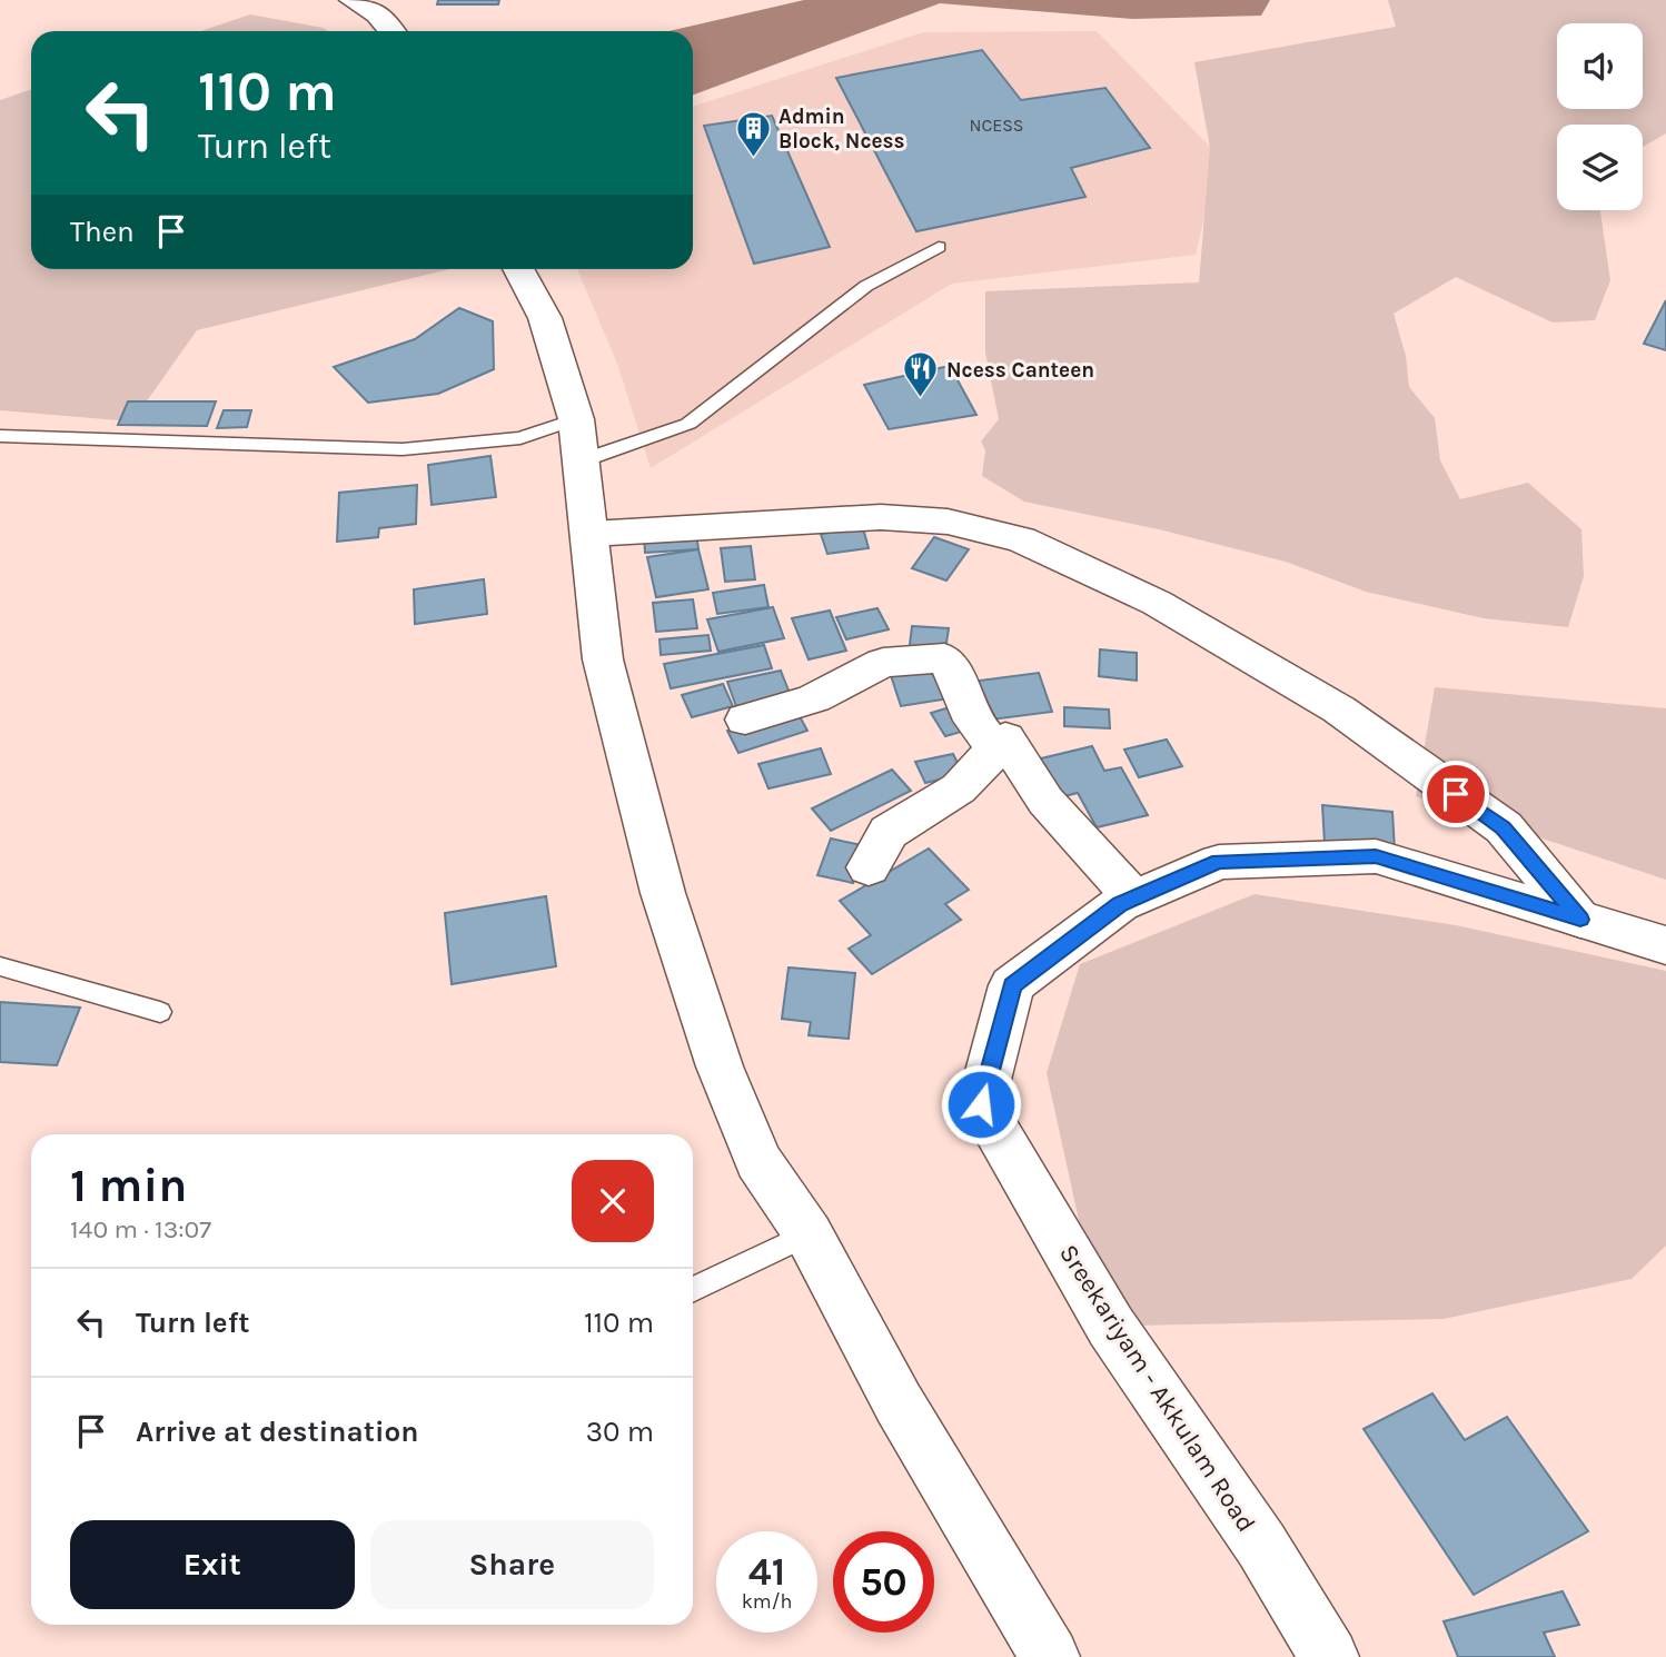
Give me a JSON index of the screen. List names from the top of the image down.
{
  "streets": {
    "main road": ["Sreekariyam - Akkulam Road"]
  },
  "places": {
    "building": ["Admin Block, Ncess"],
    "restaurant": ["Ncess Canteen"]
  },
  "house_numbers": ["NCESS"],
  "page": {
    "turn": ["110 m", "Turn left"],
    "then": "Then",
    "heading": ["1 min", "140 m · 13:07"],
    "list": [
      {
        "name": "Turn left",
        "value": "110 m"
      },
      {
        "name": "Arrive at destination",
        "value": "30 m"
      }
    ],
    "buttons": ["Exit", "Share"],
    "speed": "41 km/h",
    "limit": "50"
  }
}
